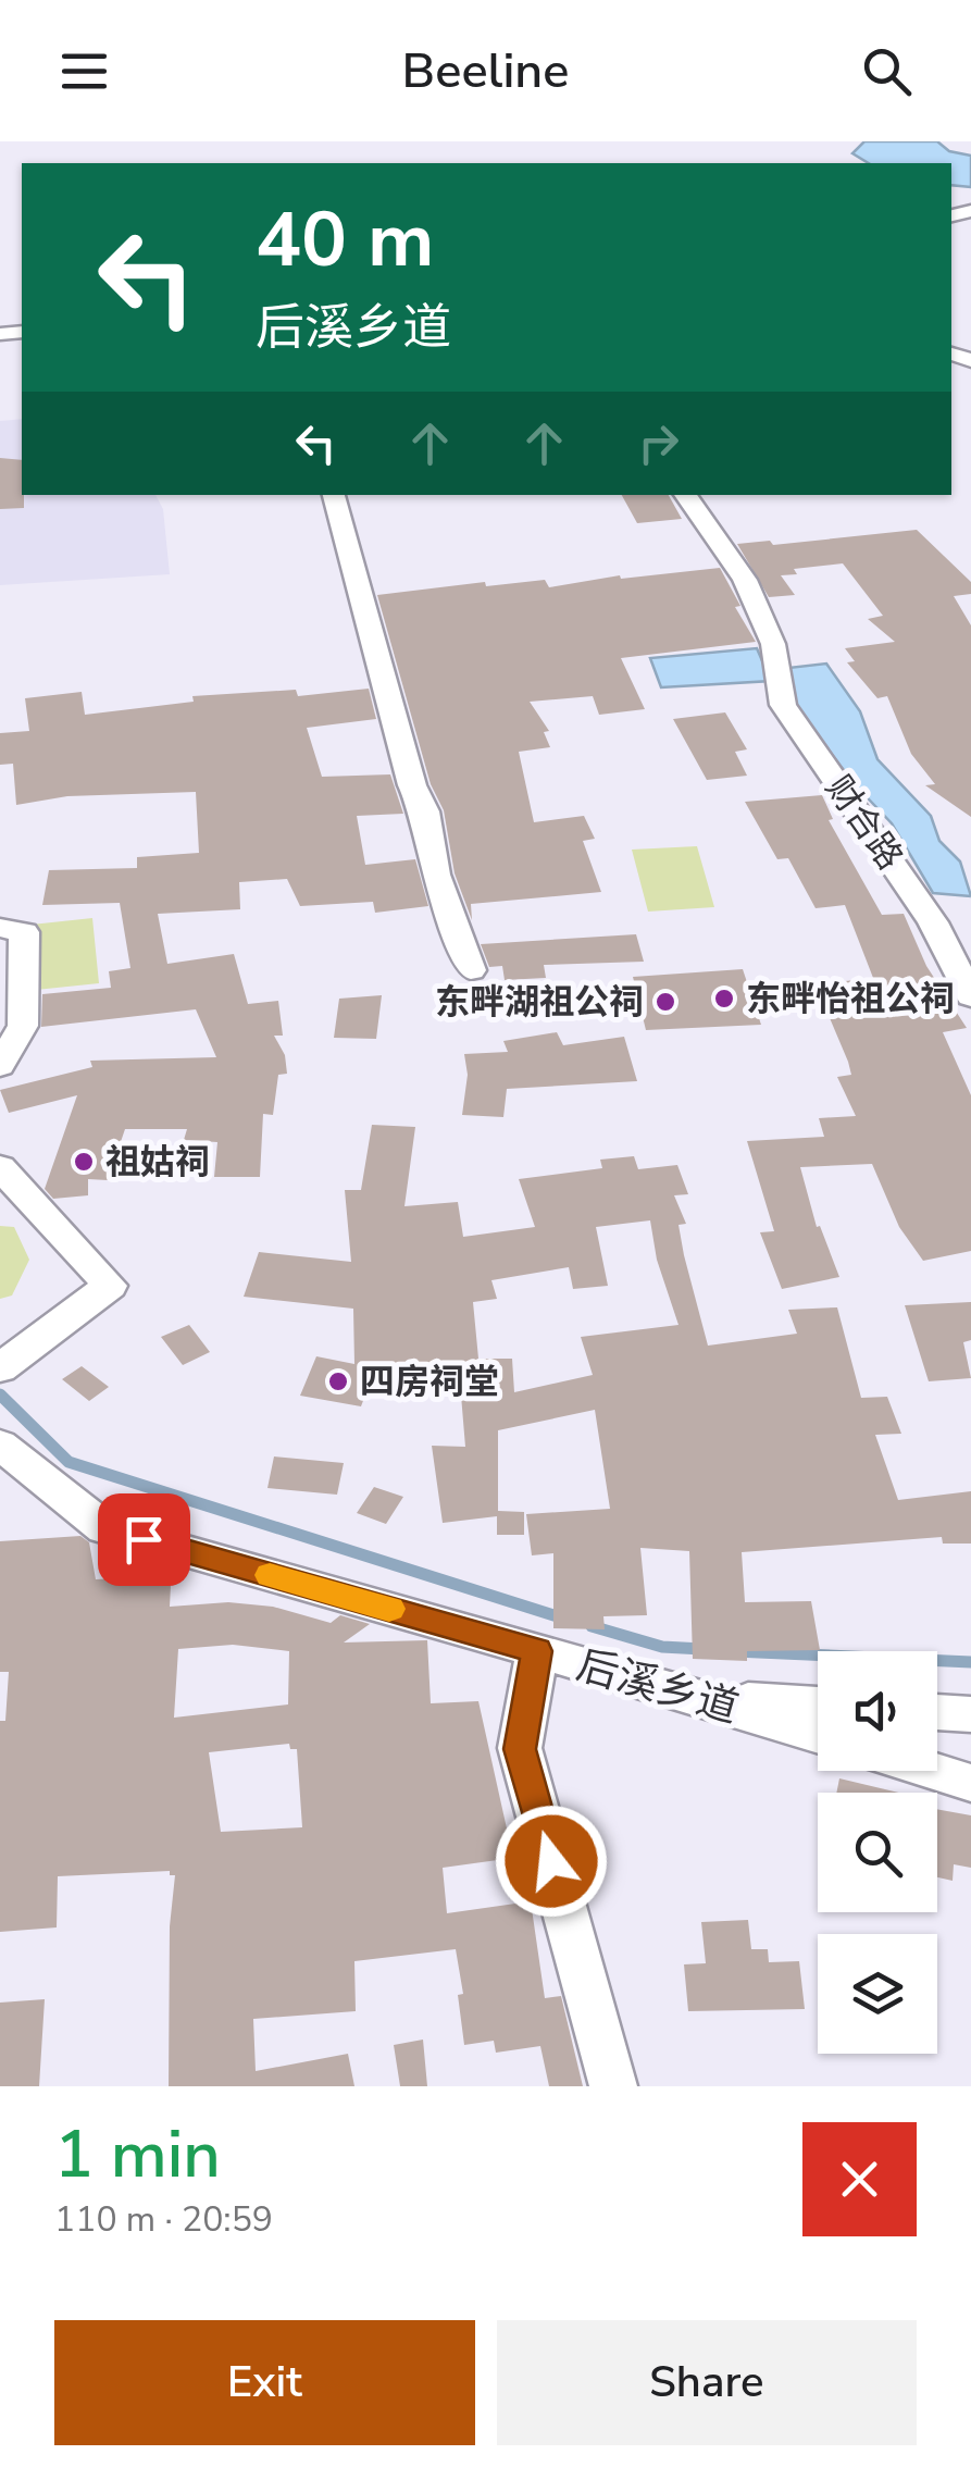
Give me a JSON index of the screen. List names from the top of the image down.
{
  "streets": {
    "street": ["财合路", "后溪乡道"]
  },
  "places": [
    "东畔怡祖公祠",
    "东畔湖祖公祠",
    "祖姑祠",
    "四房祠堂"
  ],
  "page": {
    "header": "Beeline",
    "turn": ["40 m", "后溪乡道"],
    "heading": ["1 min", "110 m · 20:59"],
    "buttons": ["Exit", "Share"]
  }
}
